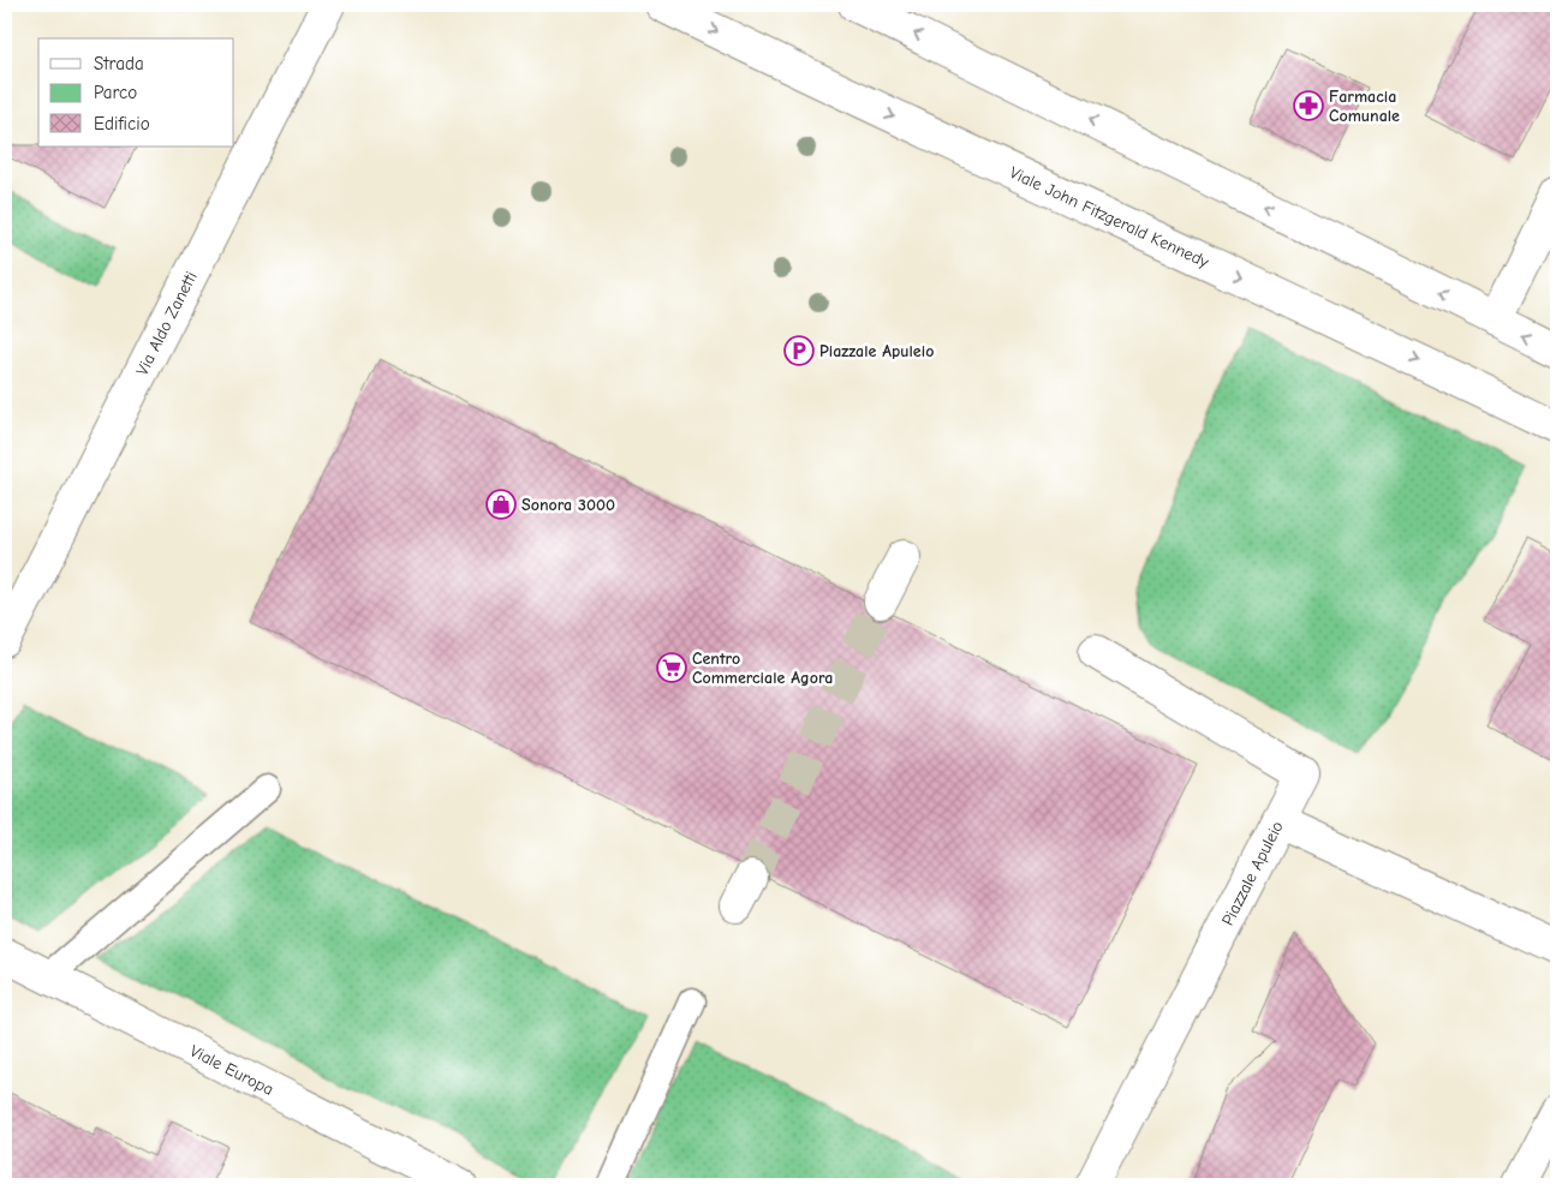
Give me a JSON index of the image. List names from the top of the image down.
{
  "streets": {
    "street": [
      "Viale John Fitzgerald Kennedy",
      "Via Aldo Zanetti",
      "Piazzale Apuleio",
      "Viale Europa"
    ]
  },
  "places": {
    "pharmacy": ["Farmacia Comunale"],
    "parking": ["Piazzale Apuleio"],
    "shop": ["Sonora 3000"],
    "supermarket": ["Centro Commerciale Agora"]
  },
  "legend": ["Strada", "Parco", "Edificio"]
}
